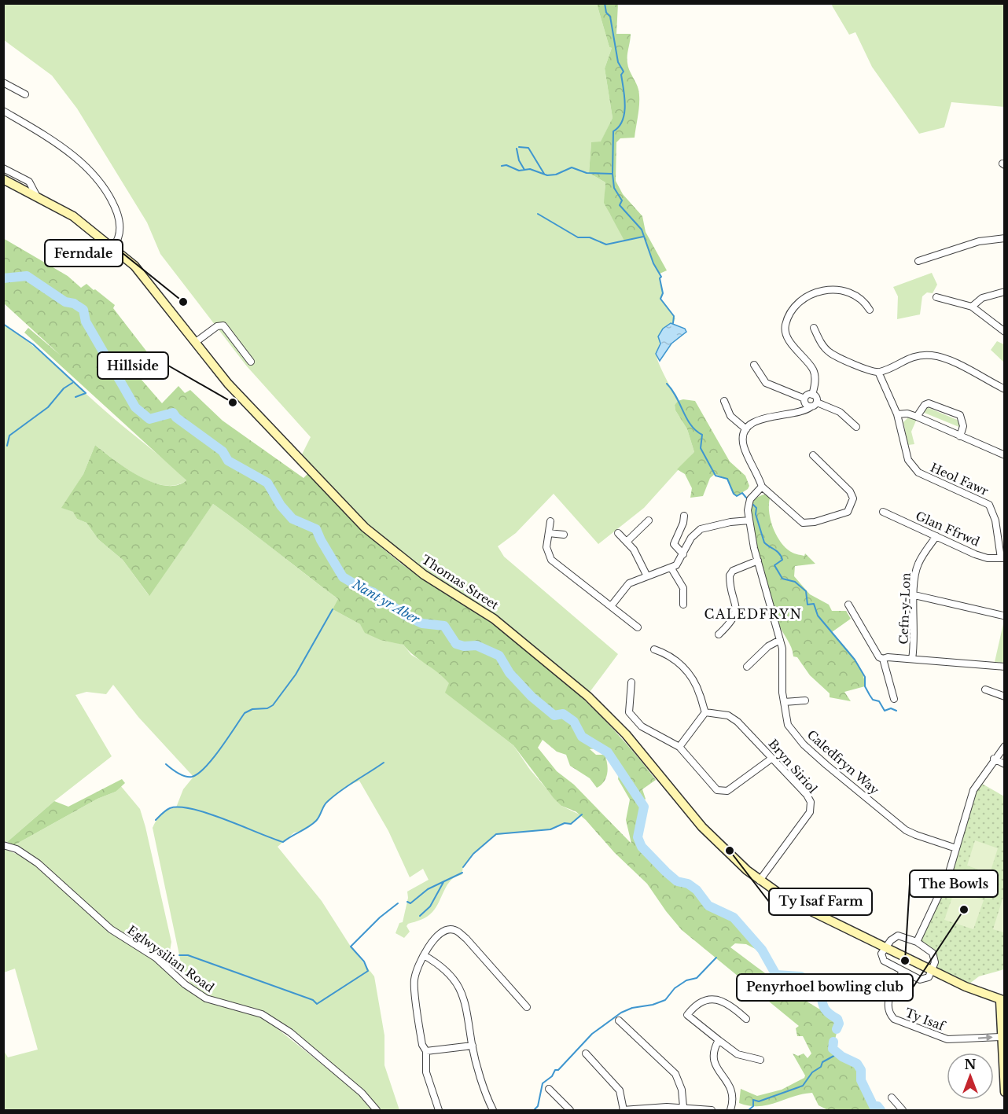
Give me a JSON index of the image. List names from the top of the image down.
{
  "streets": {
    "main road": ["Thomas Street"],
    "street": [
      "Heol Fawr",
      "Glan Ffrwd",
      "Cefn-y-Lon",
      "Caledfryn Way",
      "Bryn Siriol",
      "Eglwysilian Road",
      "Ty Isaf"
    ]
  },
  "crossings": [
    ["Heol Fawr", "Glan Ffrwd"],
    ["Glan Ffrwd", "Cefn-y-Lon"],
    ["Thomas Street", "Bryn Siriol"]
  ],
  "districts": ["CALEDFRYN"],
  "water": ["Nant yr Aber"],
  "places": [
    "Ferndale",
    "Hillside",
    "Ty Isaf Farm",
    "Penyrhoel bowling club",
    "The Bowls"
  ],
  "north": "top"
}
